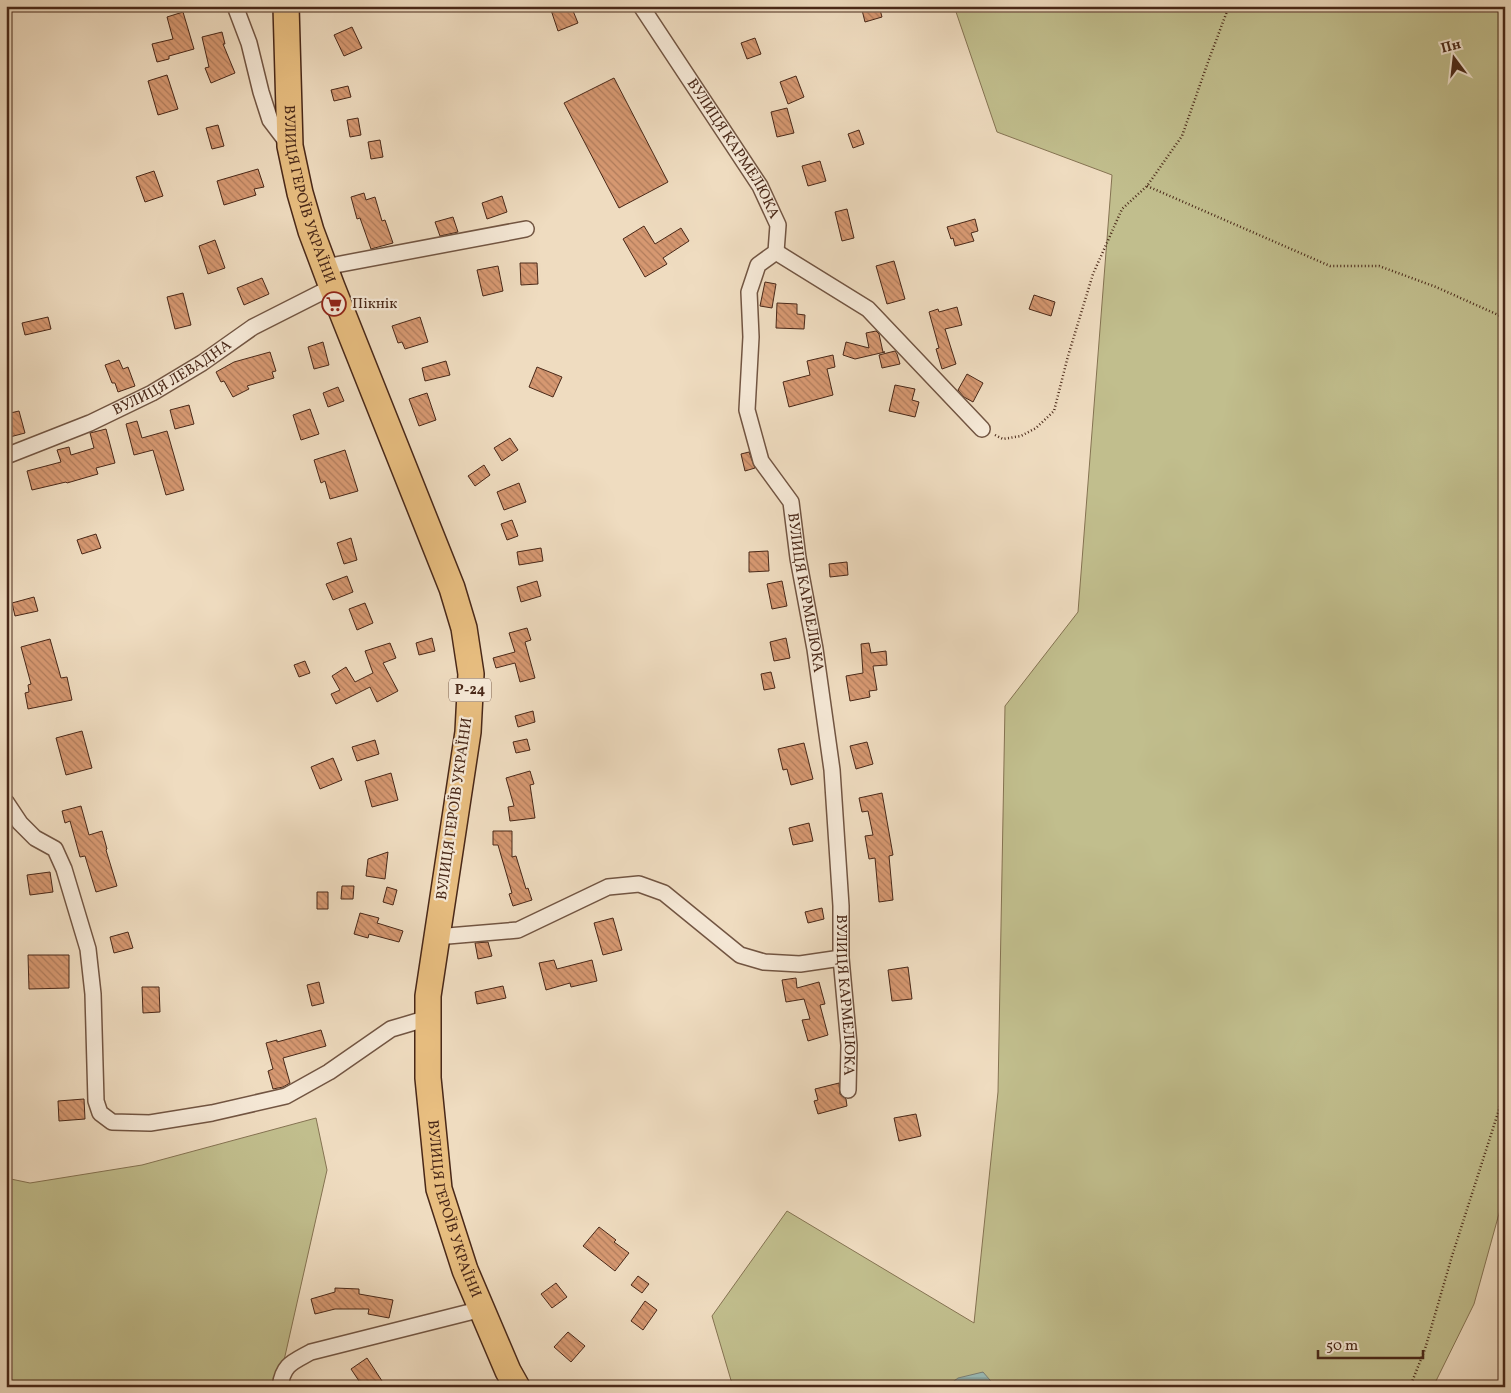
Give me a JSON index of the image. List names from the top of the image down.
{
  "streets": {
    "main road": ["ВУЛИЦЯ ГЕРОЇВ УКРАЇНИ", "Р-24"],
    "street": ["ВУЛИЦЯ КАРМЕЛЮКА", "ВУЛИЦЯ ЛЕВАДНА"]
  },
  "crossings": [
    ["ВУЛИЦЯ ГЕРОЇВ УКРАЇНИ", "ВУЛИЦЯ ЛЕВАДНА"]
  ],
  "places": {
    "supermarket": ["Пікнік"]
  },
  "scale_bar": "50 m",
  "north": "top"
}
